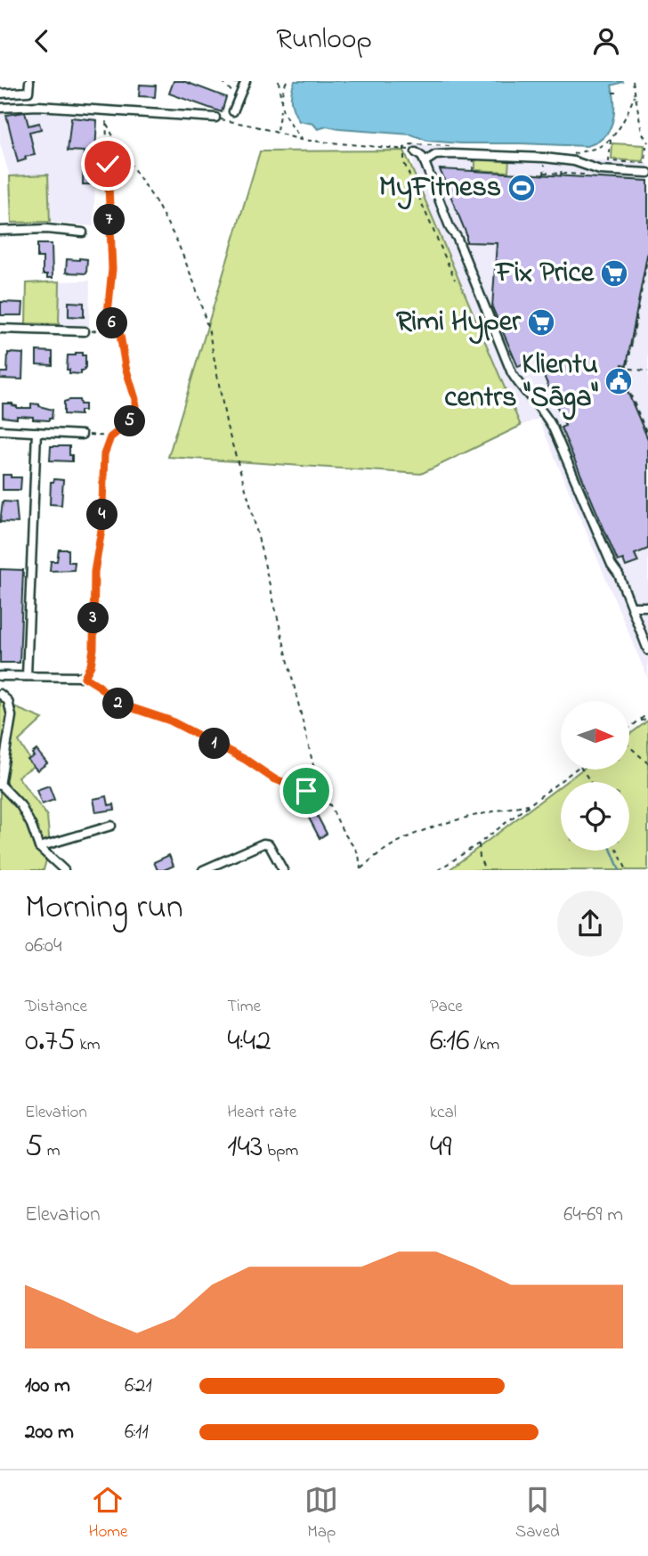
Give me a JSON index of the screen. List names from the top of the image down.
{
  "places": {
    "sports": ["MyFitness"],
    "supermarket": ["Fix Price", "Rimi Hyper"],
    "public building": ["Klientu centrs \"Sāga\""]
  },
  "north": "right",
  "page": {
    "header": "Runloop",
    "pins": [
      "7",
      "6",
      "5",
      "4",
      "3",
      "2",
      "1"
    ],
    "heading": ["Morning run", "06:04"],
    "stats": [
      ["Distance", "0.75 km"],
      ["Time", "4:42"],
      ["Pace", "6:16 /km"],
      ["Elevation", "5 m"],
      ["Heart rate", "143 bpm"],
      ["kcal", "49"]
    ],
    "chart": ["Elevation", "64–69 m"],
    "list": [
      {
        "name": "100 m",
        "note": "6:21"
      },
      {
        "name": "200 m",
        "note": "6:11"
      }
    ],
    "tabs": ["Home", "Map", "Saved"]
  }
}
